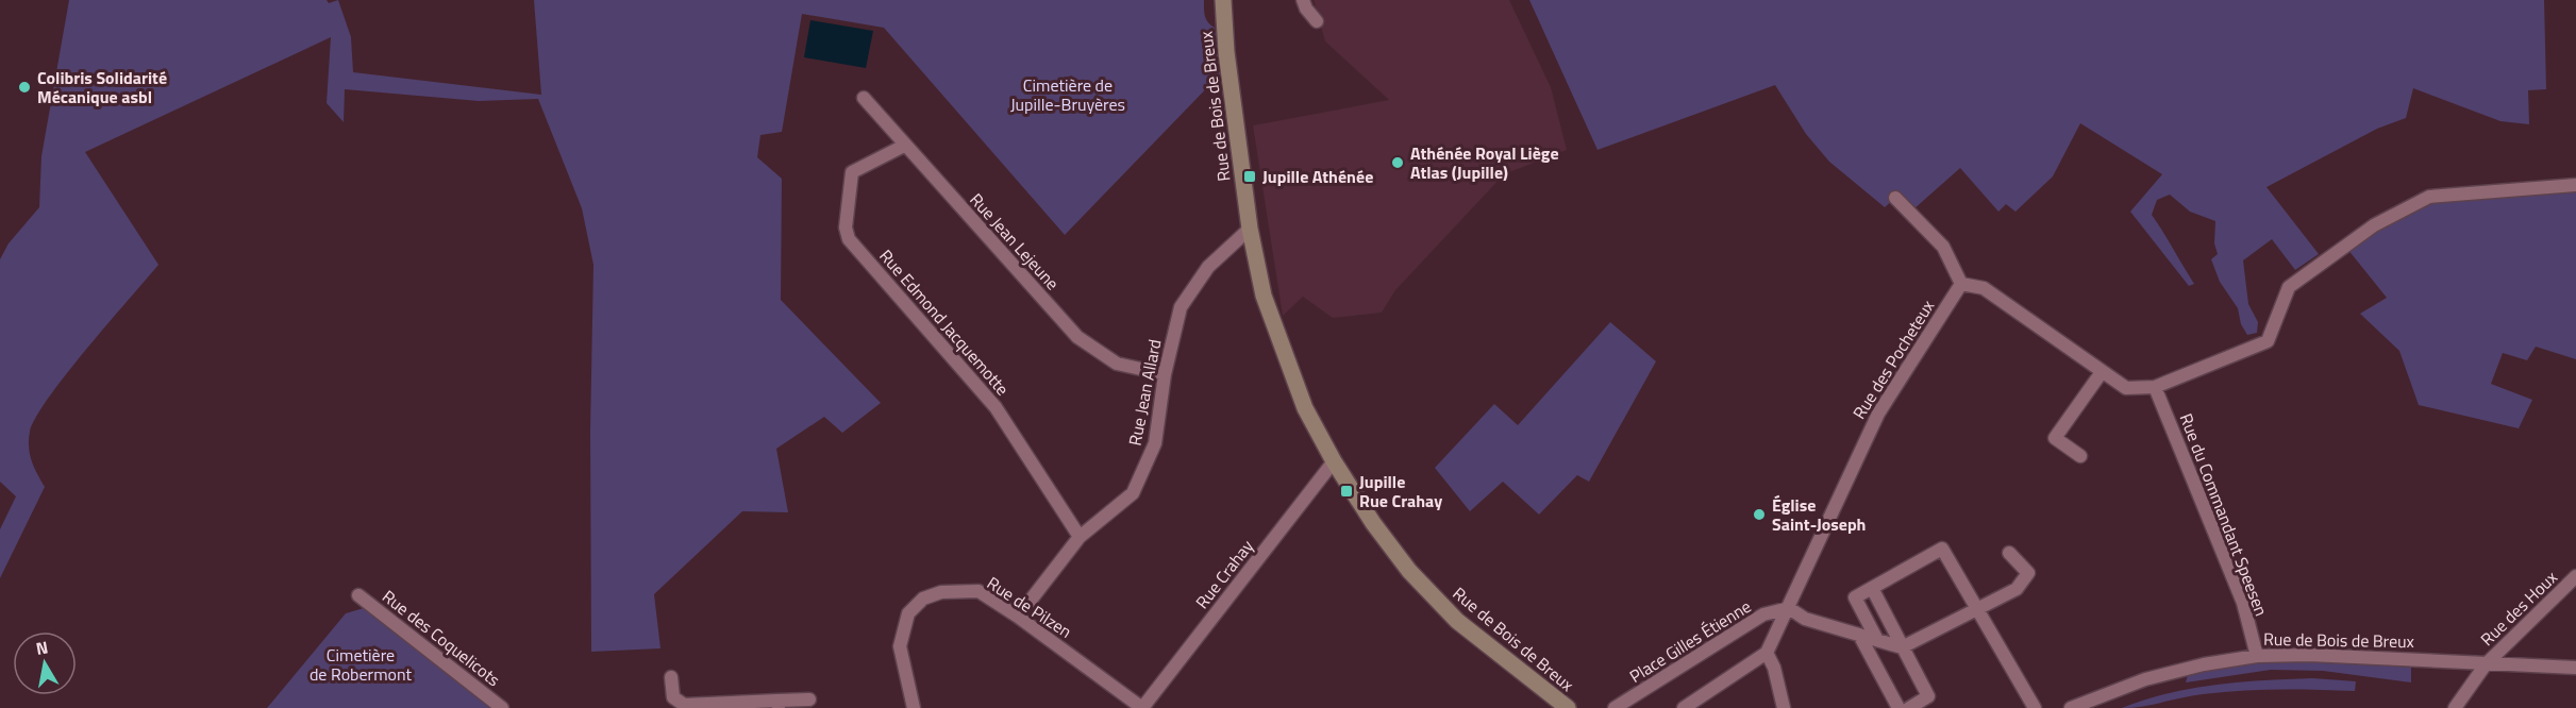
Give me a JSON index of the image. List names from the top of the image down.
{
  "streets": {
    "street": [
      "Rue de Bois de Breux",
      "Rue Jean Lejeune",
      "Rue Edmond Jacquemotte",
      "Rue des Pocheteux",
      "Rue Jean Allard",
      "Rue du Commandant Speesen",
      "Rue Crahay",
      "Rue de Pilzen",
      "Rue des Houx",
      "Rue des Coquelicots",
      "Place Gilles Étienne"
    ]
  },
  "crossings": [
    ["Rue de Bois de Breux", "Rue Jean Allard"],
    ["Rue de Bois de Breux", "Rue du Commandant Speesen"],
    ["Rue de Bois de Breux", "Rue Crahay"],
    ["Rue de Bois de Breux", "Rue des Houx"],
    ["Rue Jean Lejeune", "Rue Edmond Jacquemotte"],
    ["Rue Jean Lejeune", "Rue Jean Allard"],
    ["Rue Edmond Jacquemotte", "Rue Jean Allard"],
    ["Rue des Pocheteux", "Place Gilles Étienne"],
    ["Rue Jean Allard", "Rue de Pilzen"],
    ["Rue Crahay", "Rue de Pilzen"]
  ],
  "parks": ["Cimetière de Jupille-Bruyères", "Cimetière de Robermont"],
  "places": {
    "other": ["Colibris Solidarité Mécanique asbl", "Athénée Royal Liège Atlas (Jupille)", "Église Saint-Joseph"],
    "transit": ["Jupille Athénée", "Jupille Rue Crahay"]
  },
  "north": "top"
}
